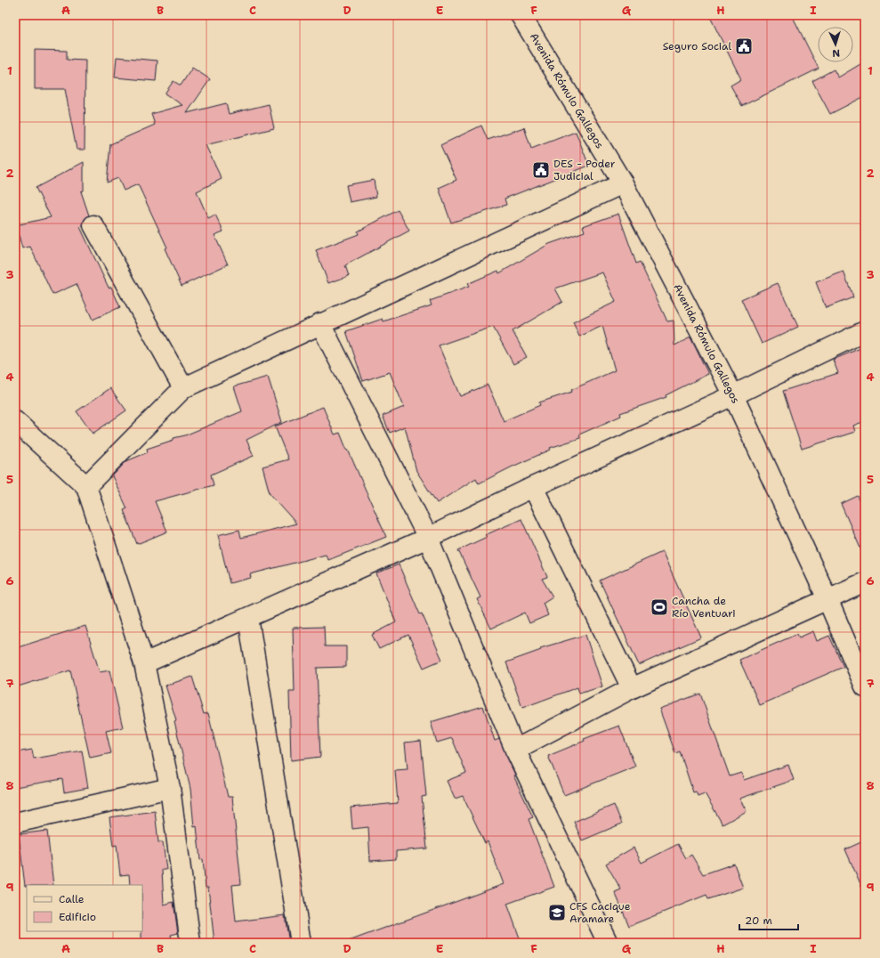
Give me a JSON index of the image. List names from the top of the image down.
{
  "streets": {
    "street": ["Avenida Rómulo Gallegos"]
  },
  "places": {
    "public building": ["Seguro Social", "DES - Poder Judicial"],
    "sports": ["Cancha de Río Ventuari"],
    "school or university": ["CFS Cacique Aramare"]
  },
  "legend": ["Calle", "Edificio"],
  "scale_bar": "20 m",
  "north": "bottom",
  "grid": {
    "columns": [
      "A",
      "B",
      "C",
      "D",
      "E",
      "F",
      "G",
      "H",
      "I"
    ],
    "rows": [
      "1",
      "2",
      "3",
      "4",
      "5",
      "6",
      "7",
      "8",
      "9"
    ]
  }
}
